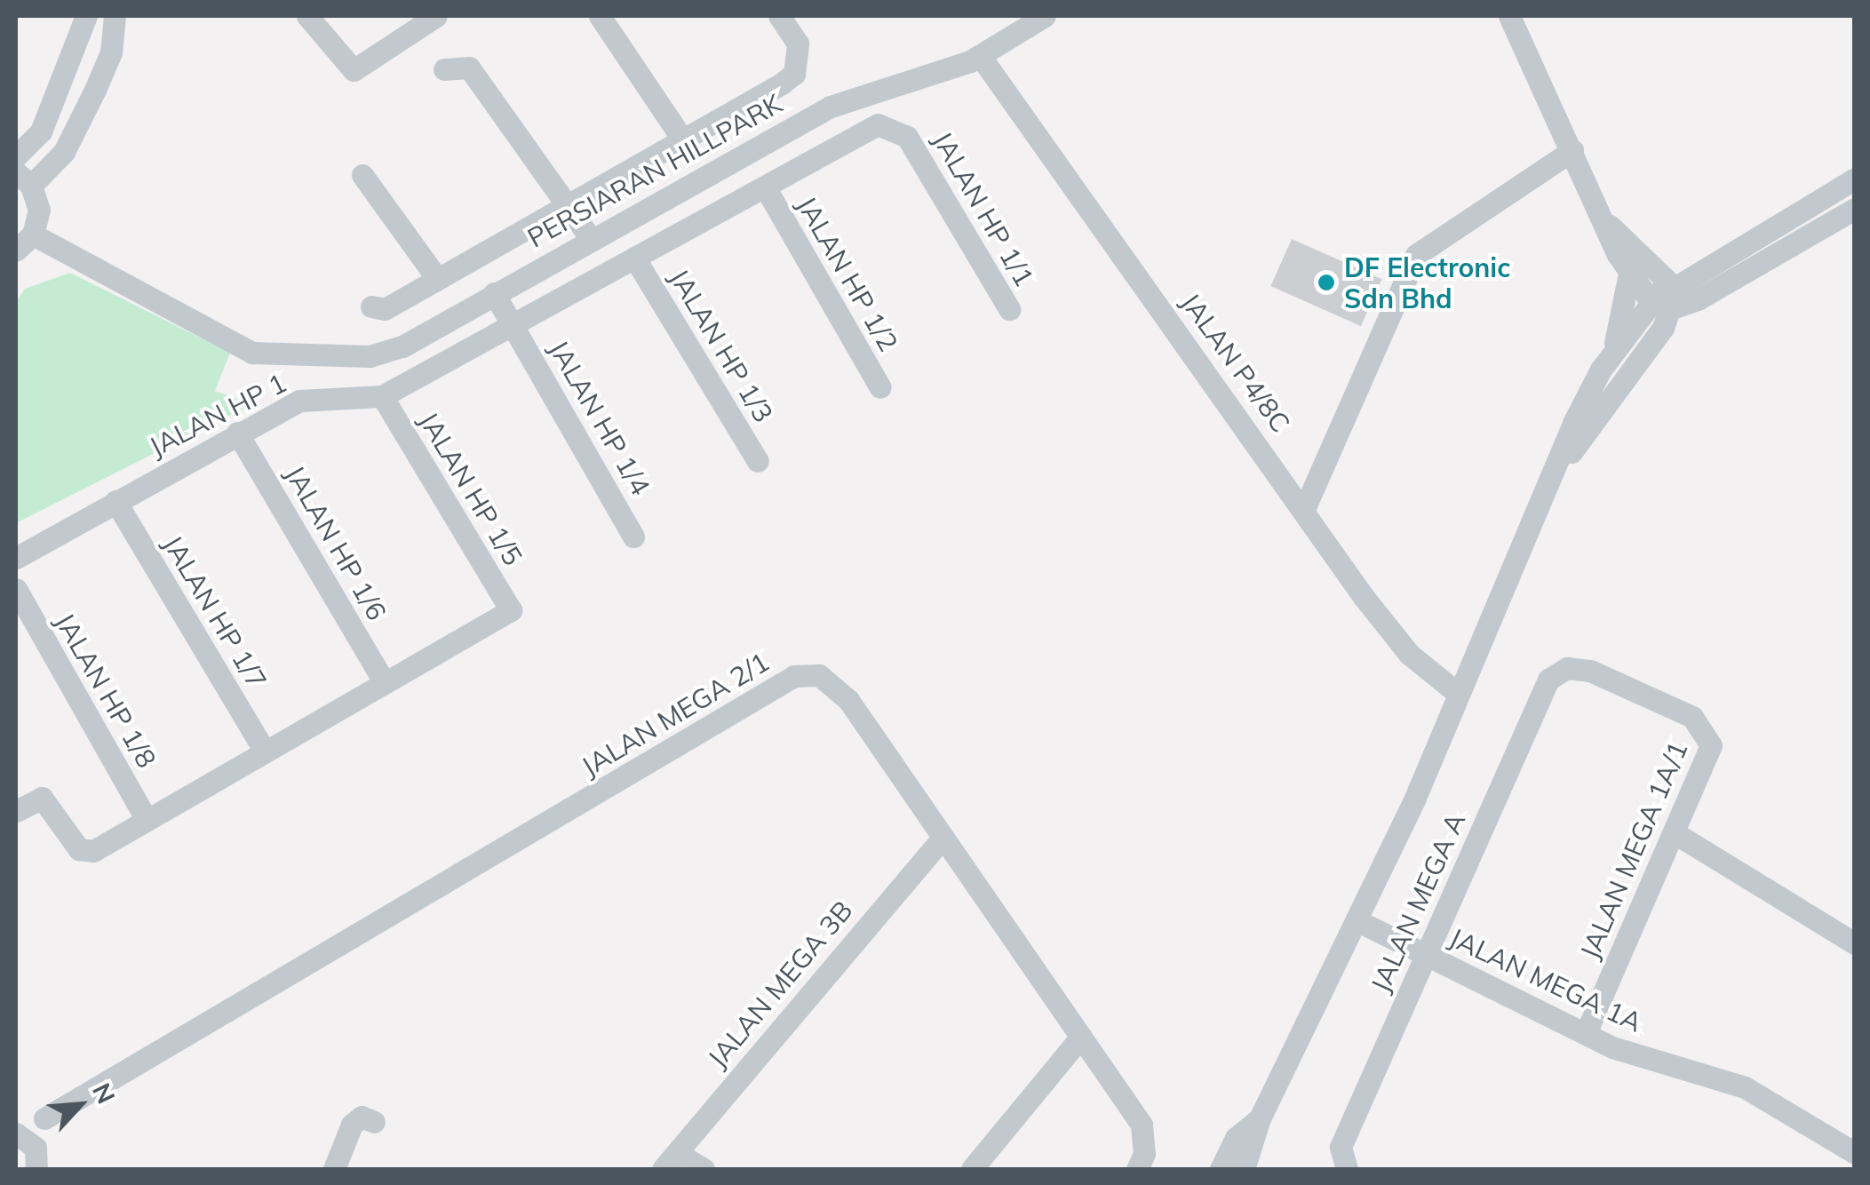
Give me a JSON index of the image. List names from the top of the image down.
{
  "streets": {
    "street": [
      "PERSIARAN HILLPARK",
      "JALAN HP 1/1",
      "JALAN HP 1/2",
      "JALAN HP 1/3",
      "JALAN P4/8C",
      "JALAN HP 1",
      "JALAN HP 1/4",
      "JALAN HP 1/5",
      "JALAN HP 1/6",
      "JALAN HP 1/7",
      "JALAN HP 1/8",
      "JALAN MEGA 2/1",
      "JALAN MEGA 1A/1",
      "JALAN MEGA A",
      "JALAN MEGA 1A",
      "JALAN MEGA 3B"
    ]
  },
  "crossings": [
    ["PERSIARAN HILLPARK", "JALAN P4/8C"],
    ["JALAN HP 1/1", "JALAN HP 1"],
    ["JALAN HP 1/2", "JALAN HP 1"],
    ["JALAN HP 1/3", "JALAN HP 1"],
    ["JALAN HP 1", "JALAN HP 1/4"],
    ["JALAN HP 1", "JALAN HP 1/5"],
    ["JALAN HP 1", "JALAN HP 1/6"],
    ["JALAN HP 1", "JALAN HP 1/7"],
    ["JALAN HP 1/5", "JALAN HP 1/6"],
    ["JALAN MEGA 2/1", "JALAN MEGA 3B"],
    ["JALAN MEGA 1A/1", "JALAN MEGA A"],
    ["JALAN MEGA 1A/1", "JALAN MEGA 1A"],
    ["JALAN MEGA A", "JALAN MEGA 1A"]
  ],
  "places": ["DF Electronic Sdn Bhd"],
  "north": "top right"
}
